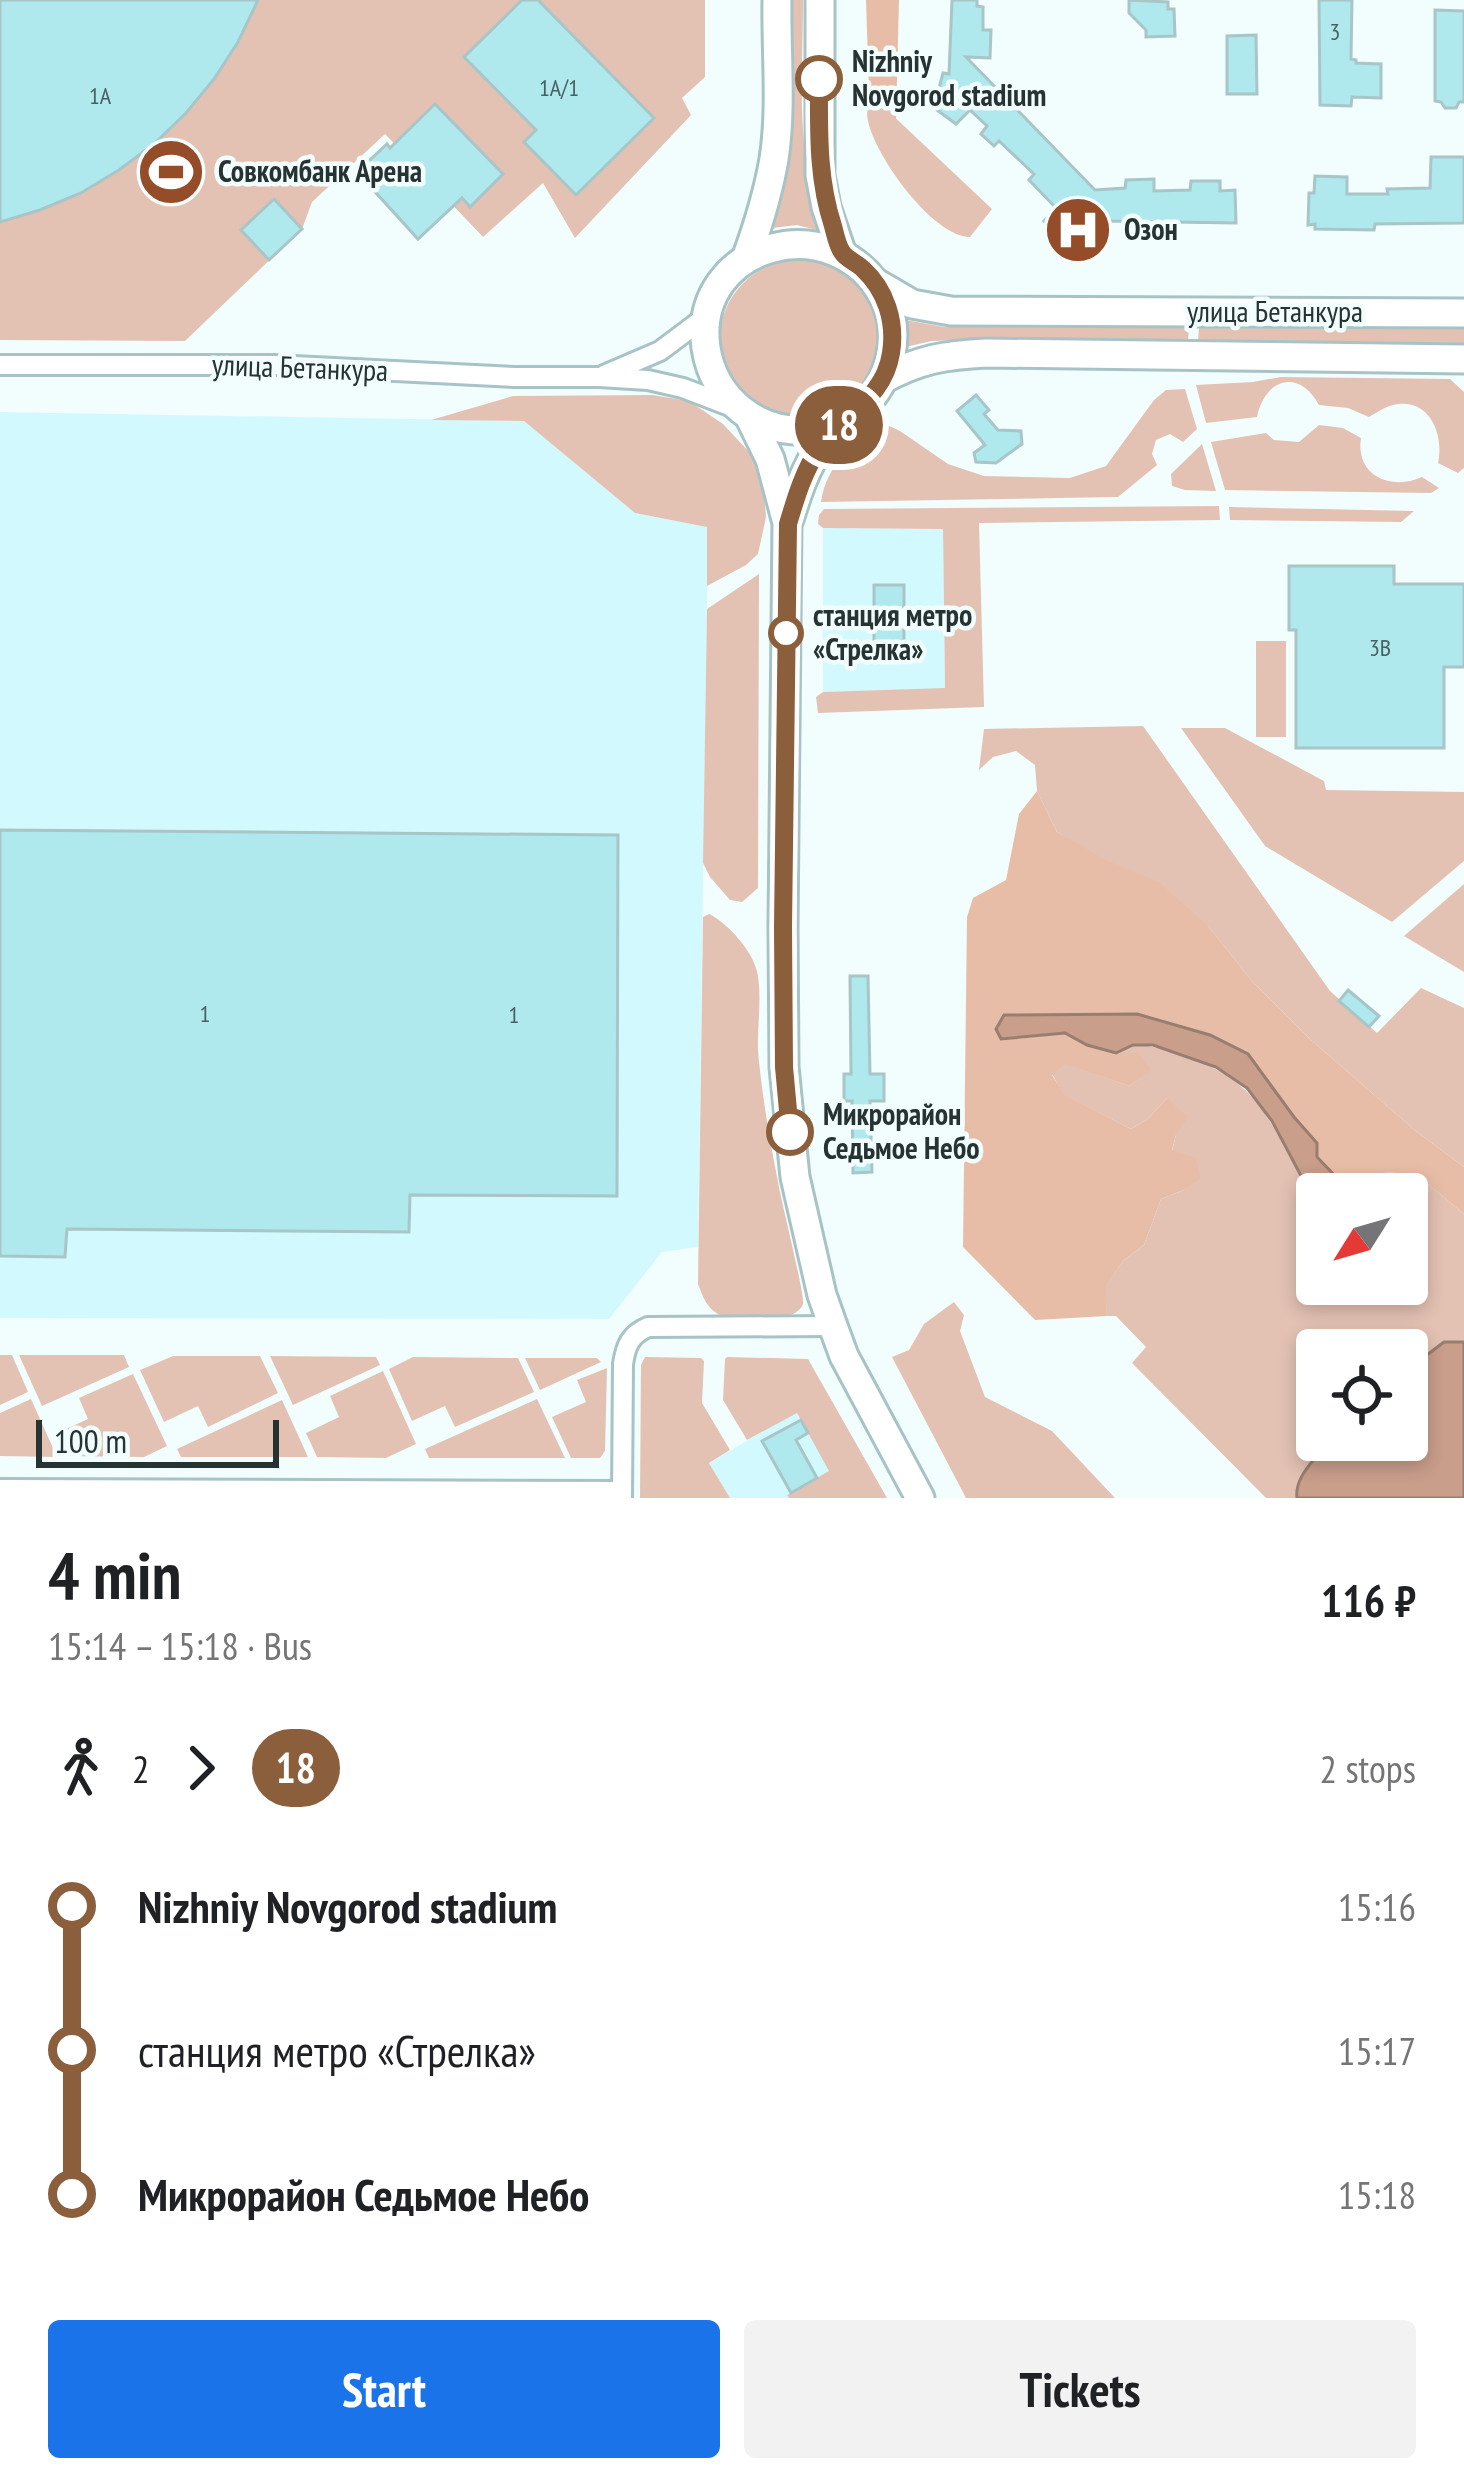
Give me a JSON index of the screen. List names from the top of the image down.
{
  "streets": {
    "main road": ["улица Бетанкура"]
  },
  "places": {
    "other": ["Nizhniy Novgorod stadium", "станция метро «Стрелка»", "Микрорайон Седьмое Небо"],
    "sports": ["Совкомбанк Арена"],
    "hospital": ["Озон"]
  },
  "lines": ["bus line 18"],
  "house_numbers": [
    "3",
    "1А/1",
    "1А",
    "3В",
    "1",
    "1"
  ],
  "scale_bar": "100 m",
  "north": "bottom left",
  "page": {
    "on_map": "18",
    "scale": "100 m",
    "heading": ["4 min", "15:14 – 15:18 · Bus", "116 ₽"],
    "legs": ["2", "18", "2 stops"],
    "list": [
      {
        "name": "Nizhniy Novgorod stadium",
        "value": "15:16"
      },
      {
        "name": "станция метро «Стрелка»",
        "value": "15:17"
      },
      {
        "name": "Микрорайон Седьмое Небо",
        "value": "15:18"
      }
    ],
    "buttons": ["Start", "Tickets"]
  }
}
